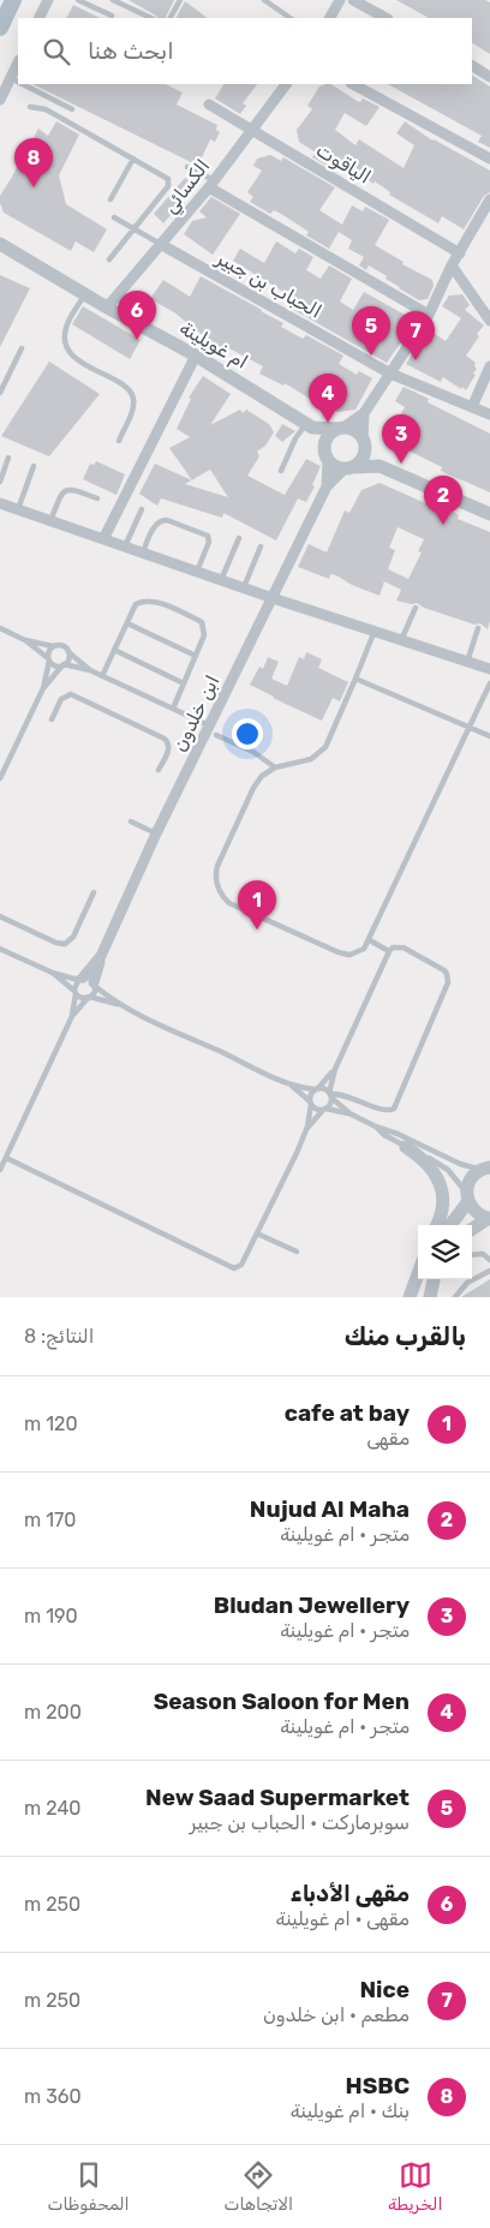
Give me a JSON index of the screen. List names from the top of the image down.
{
  "streets": {
    "street": [
      "الياقوت",
      "الكسائي",
      "الحباب بن جبير",
      "ام غويلينة",
      "ابن خلدون"
    ]
  },
  "crossings": [
    ["الياقوت", "الكسائي"],
    ["الكسائي", "الحباب بن جبير"],
    ["الكسائي", "ام غويلينة"],
    ["ام غويلينة", "ابن خلدون"]
  ],
  "page": {
    "search": "ابحث هنا",
    "pins": [
      "8",
      "6",
      "5",
      "7",
      "4",
      "3",
      "2",
      "1"
    ],
    "heading": ["بالقرب منك", "النتائج: 8"],
    "list": [
      {
        "mark": "1",
        "name": "cafe at bay",
        "note": "مقهى",
        "value": "120 m"
      },
      {
        "mark": "2",
        "name": "Nujud Al Maha",
        "note": "متجر · ام غويلينة",
        "value": "170 m"
      },
      {
        "mark": "3",
        "name": "Bludan Jewellery",
        "note": "متجر · ام غويلينة",
        "value": "190 m"
      },
      {
        "mark": "4",
        "name": "Season Saloon for Men",
        "note": "متجر · ام غويلينة",
        "value": "200 m"
      },
      {
        "mark": "5",
        "name": "New Saad Supermarket",
        "note": "سوبرماركت · الحباب بن جبير",
        "value": "240 m"
      },
      {
        "mark": "6",
        "name": "مقهى الأدباء",
        "note": "مقهى · ام غويلينة",
        "value": "250 m"
      },
      {
        "mark": "7",
        "name": "Nice",
        "note": "مطعم · ابن خلدون",
        "value": "250 m"
      },
      {
        "mark": "8",
        "name": "HSBC",
        "note": "بنك · ام غويلينة",
        "value": "360 m"
      }
    ],
    "nav": ["الخريطة", "الاتجاهات", "المحفوظات"]
  }
}
